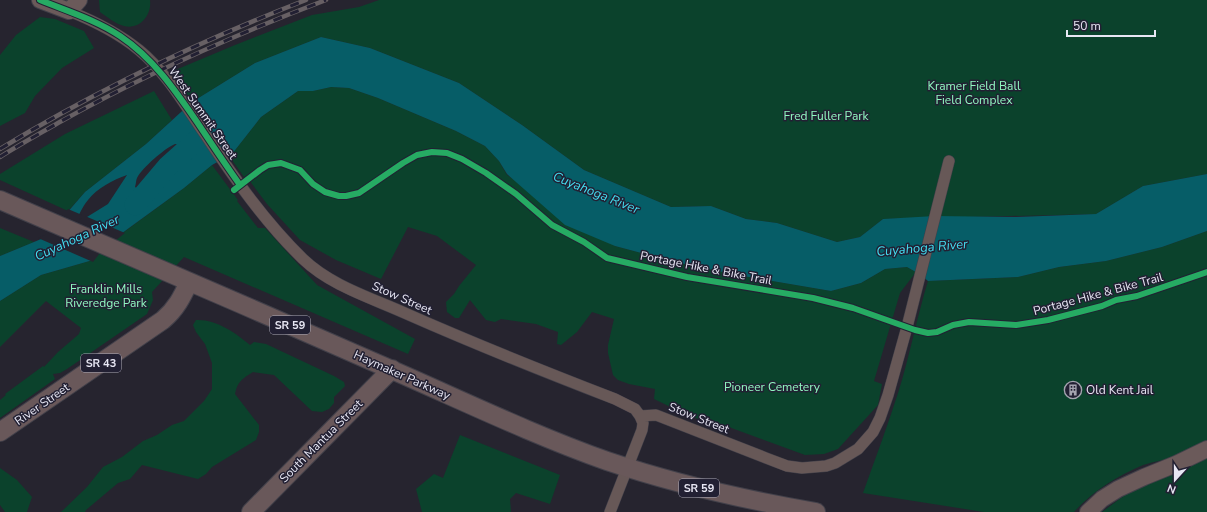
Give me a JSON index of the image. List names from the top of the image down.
{
  "streets": {
    "main road": [
      "SR 59",
      "SR 43",
      "Haymaker Parkway",
      "River Street",
      "South Mantua Street"
    ],
    "street": ["West Summit Street", "Stow Street"],
    "cycle path": ["Portage Hike & Bike Trail"]
  },
  "crossings": [
    ["West Summit Street", "Stow Street"],
    ["Haymaker Parkway", "River Street"],
    ["Haymaker Parkway", "South Mantua Street"]
  ],
  "water": ["Cuyahoga River"],
  "parks": [
    "Kramer Field Ball Field Complex",
    "Fred Fuller Park",
    "Franklin Mills Riveredge Park",
    "Pioneer Cemetery"
  ],
  "places": {
    "building": ["Old Kent Jail"]
  },
  "scale_bar": "50 m",
  "north": "bottom"
}
